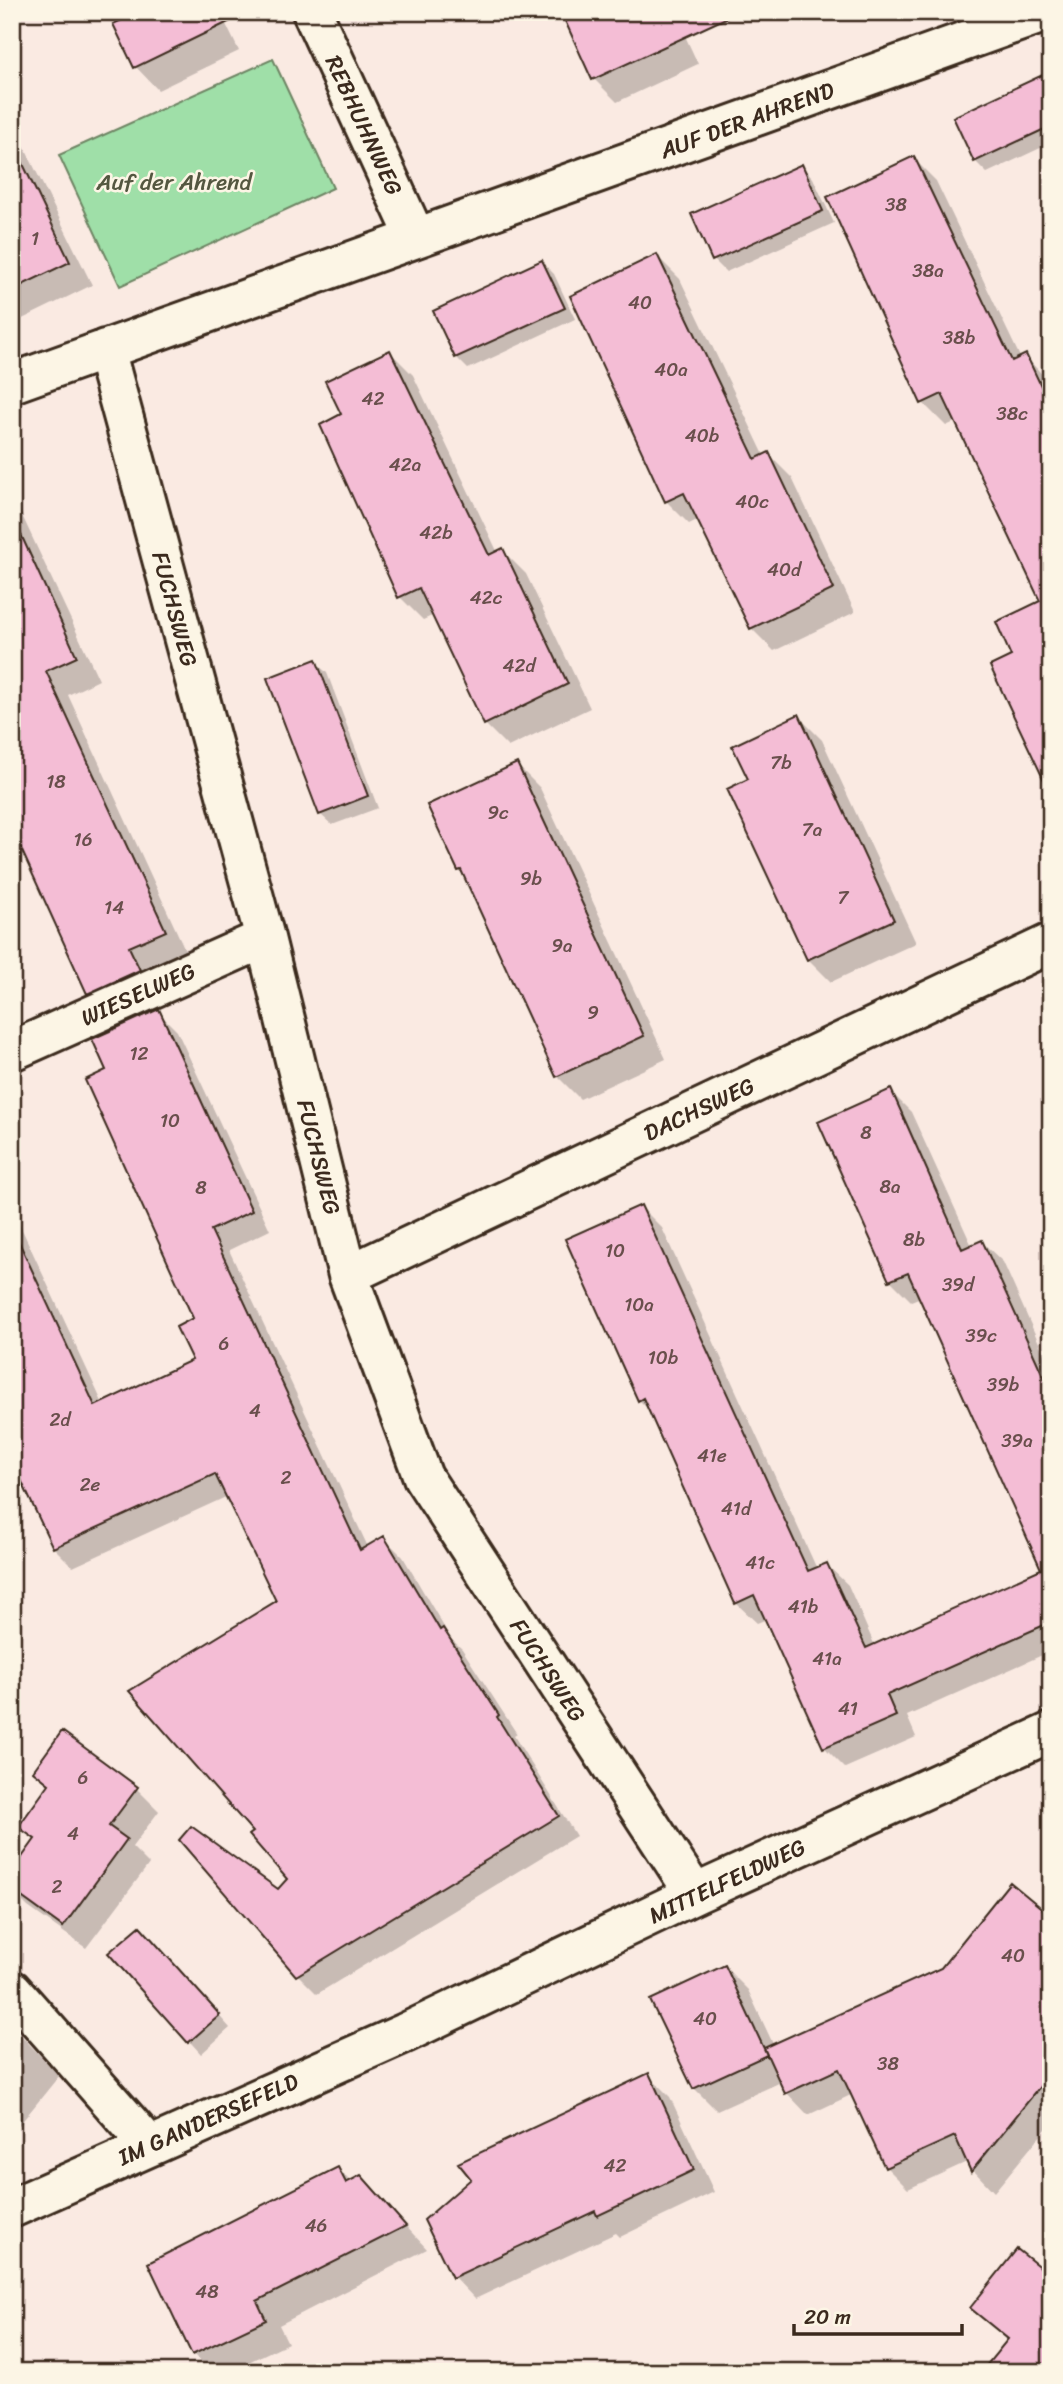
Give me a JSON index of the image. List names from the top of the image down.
{
  "streets": {
    "street": [
      "AUF DER AHREND",
      "REBHUHNWEG",
      "FUCHSWEG",
      "WIESELWEG",
      "DACHSWEG",
      "MITTELFELDWEG",
      "IM GANDERSEFELD"
    ]
  },
  "crossings": [
    ["AUF DER AHREND", "REBHUHNWEG"],
    ["AUF DER AHREND", "FUCHSWEG"],
    ["FUCHSWEG", "WIESELWEG"],
    ["FUCHSWEG", "DACHSWEG"],
    ["FUCHSWEG", "MITTELFELDWEG"],
    ["MITTELFELDWEG", "IM GANDERSEFELD"]
  ],
  "parks": ["Auf der Ahrend"],
  "house_numbers": [
    "38",
    "1",
    "38a",
    "40",
    "38b",
    "40a",
    "42",
    "38c",
    "40b",
    "42a",
    "40c",
    "42b",
    "40d",
    "42c",
    "42d",
    "7b",
    "18",
    "9c",
    "7a",
    "16",
    "9b",
    "7",
    "14",
    "9a",
    "9",
    "12",
    "10",
    "8",
    "8a",
    "8",
    "8b",
    "10",
    "39d",
    "10a",
    "39c",
    "6",
    "10b",
    "39b",
    "4",
    "2d",
    "39a",
    "41e",
    "2",
    "2e",
    "41d",
    "41c",
    "41b",
    "41a",
    "41",
    "6",
    "4",
    "2",
    "40",
    "40",
    "38",
    "42",
    "46",
    "48"
  ],
  "scale_bar": "20 m"
}
